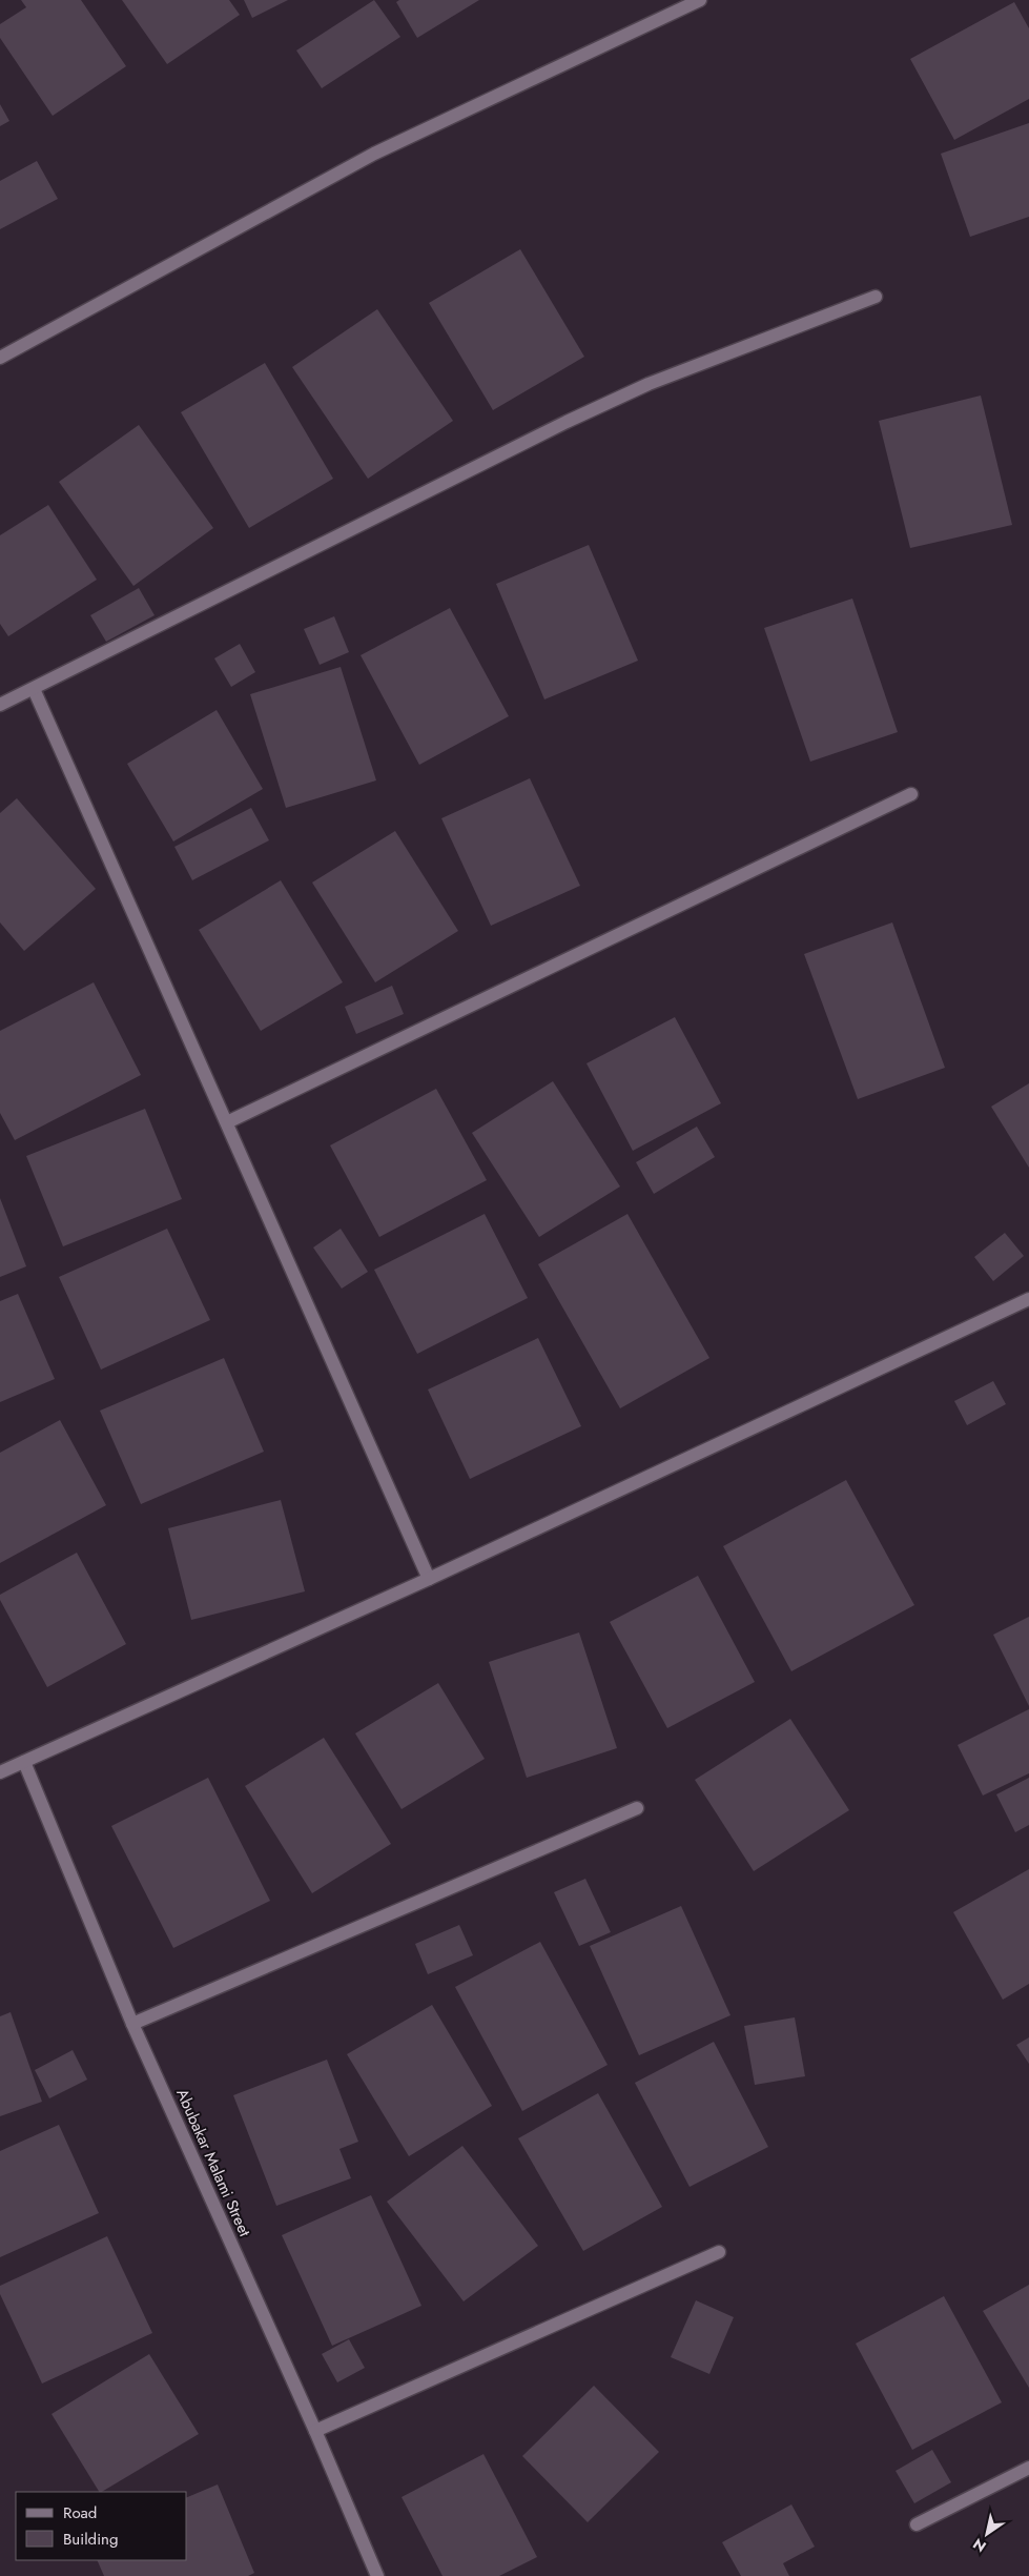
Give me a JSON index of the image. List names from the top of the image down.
{
  "streets": {
    "street": ["Abubakar Malami Street"]
  },
  "legend": ["Road", "Building"],
  "north": "bottom left"
}
